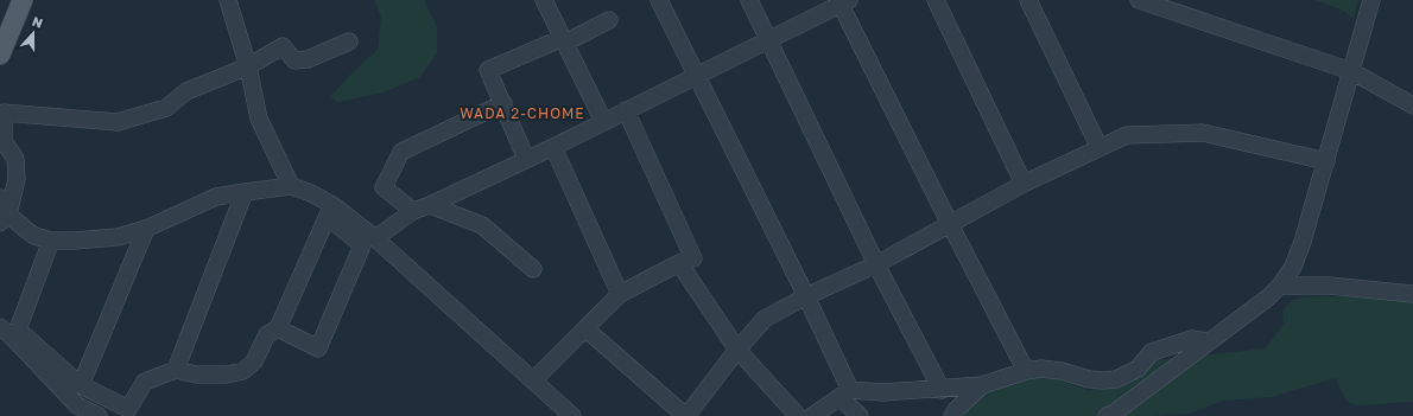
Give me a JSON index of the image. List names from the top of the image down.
{
  "districts": ["WADA 2-CHOME"],
  "north": "top"
}
